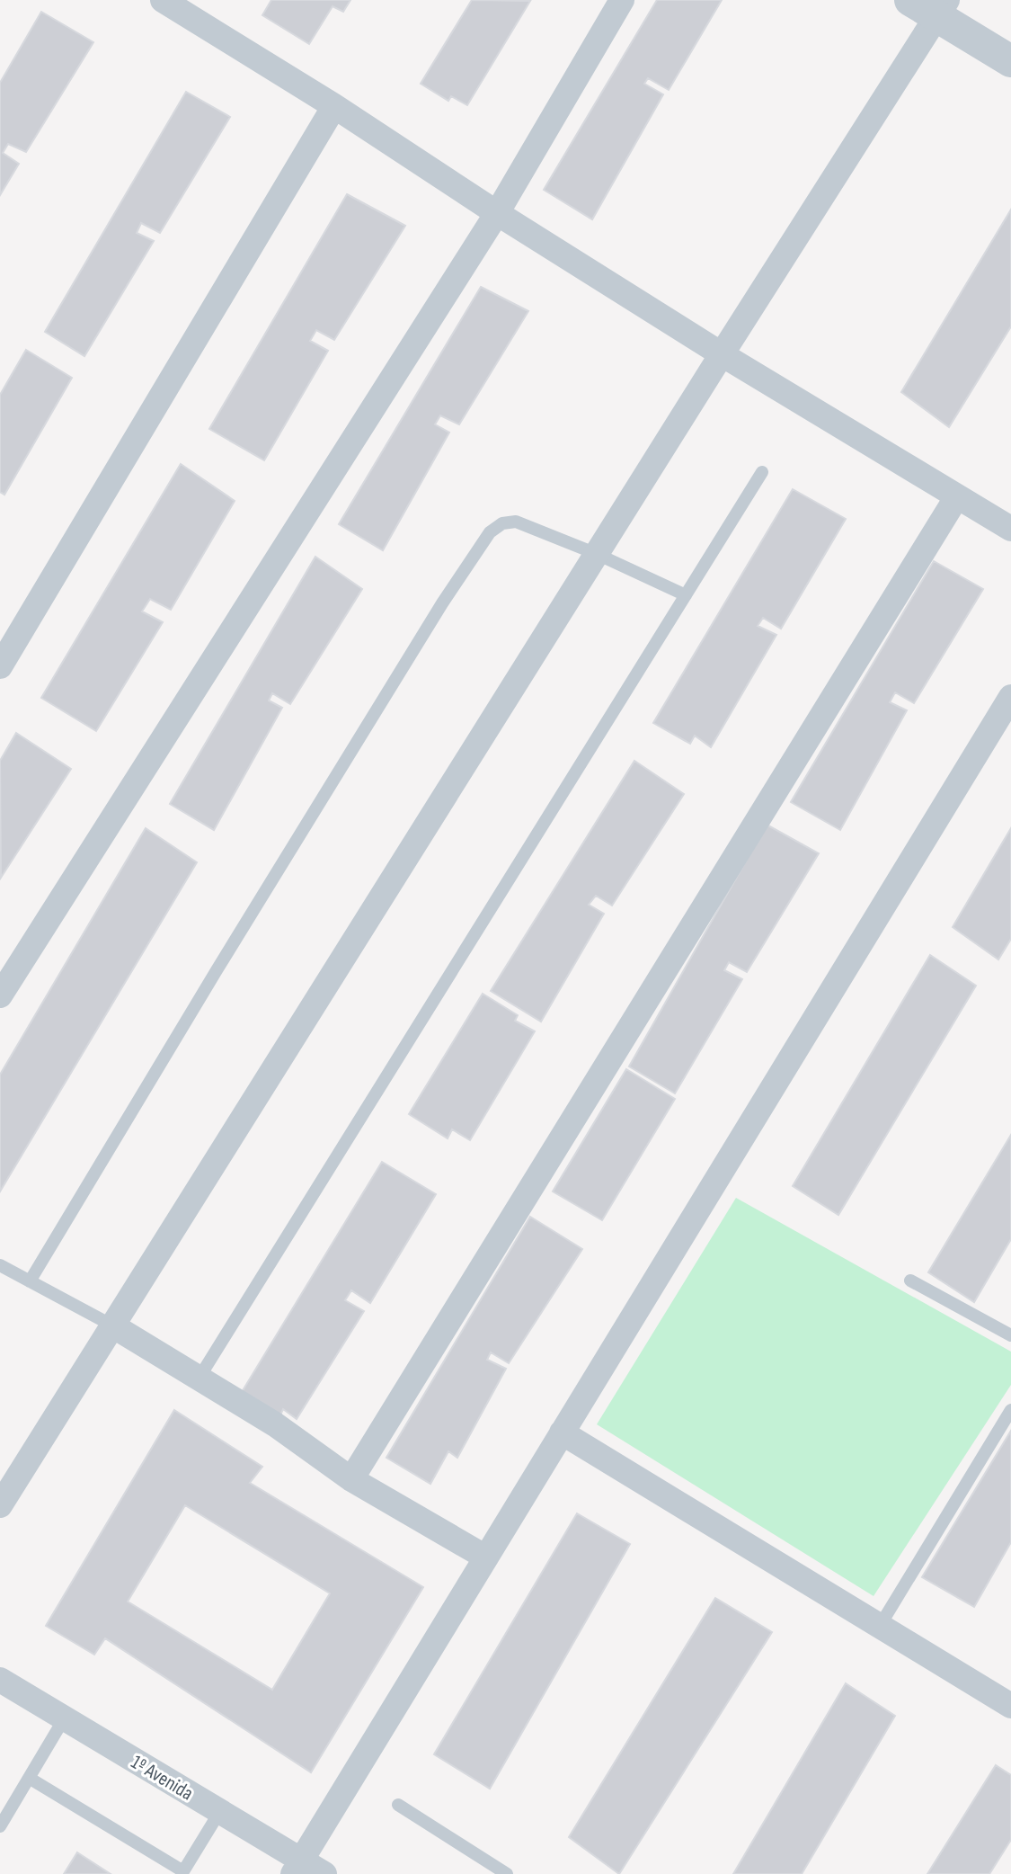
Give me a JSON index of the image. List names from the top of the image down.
{
  "streets": {
    "street": ["1º Avenida"]
  }
}
